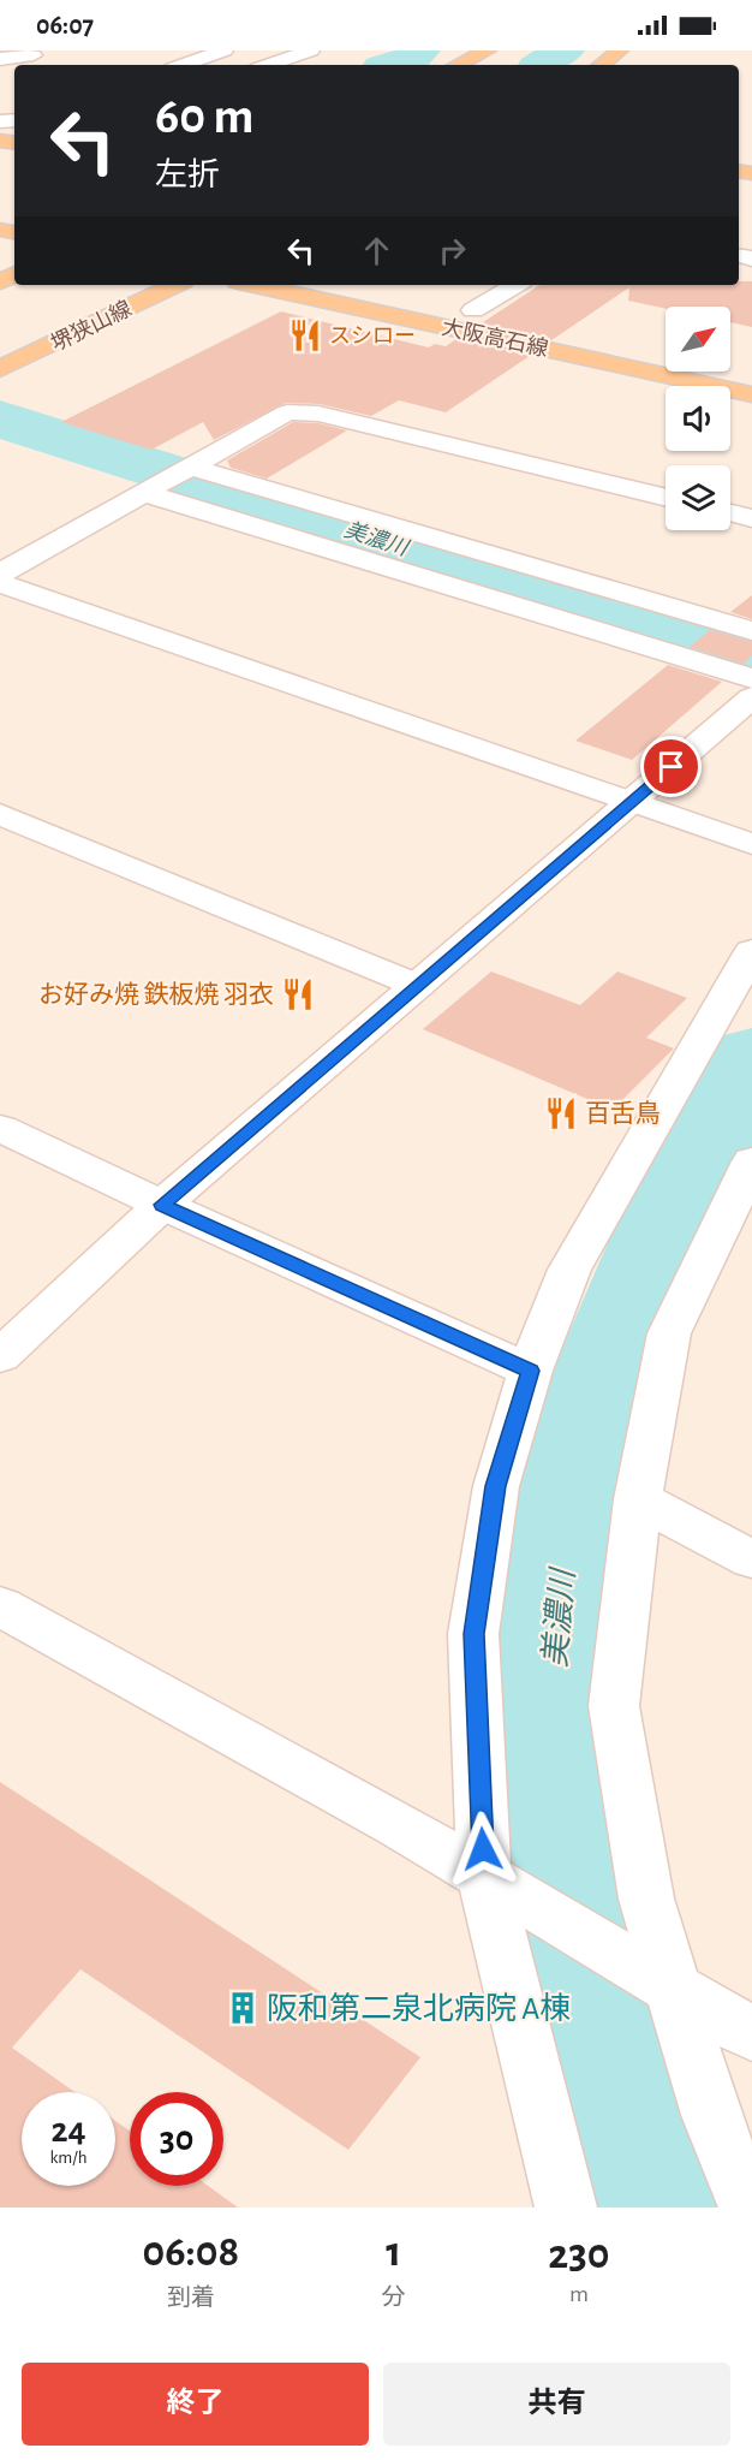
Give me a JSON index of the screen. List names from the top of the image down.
{
  "streets": {
    "main road": ["堺狭山線", "大阪高石線"]
  },
  "water": ["美濃川"],
  "places": {
    "restaurant": ["スシロー", "お好み焼 鉄板焼 羽衣", "百舌鳥"],
    "building": ["阪和第二泉北病院 A棟"]
  },
  "north": "top right",
  "page": {
    "status": "06:07",
    "turn": ["60 m", "左折"],
    "speed": "24 km/h",
    "limit": "30",
    "eta": [
      "06:08",
      "到着",
      "1",
      "分",
      "230",
      "m"
    ],
    "buttons": ["終了", "共有"]
  }
}
